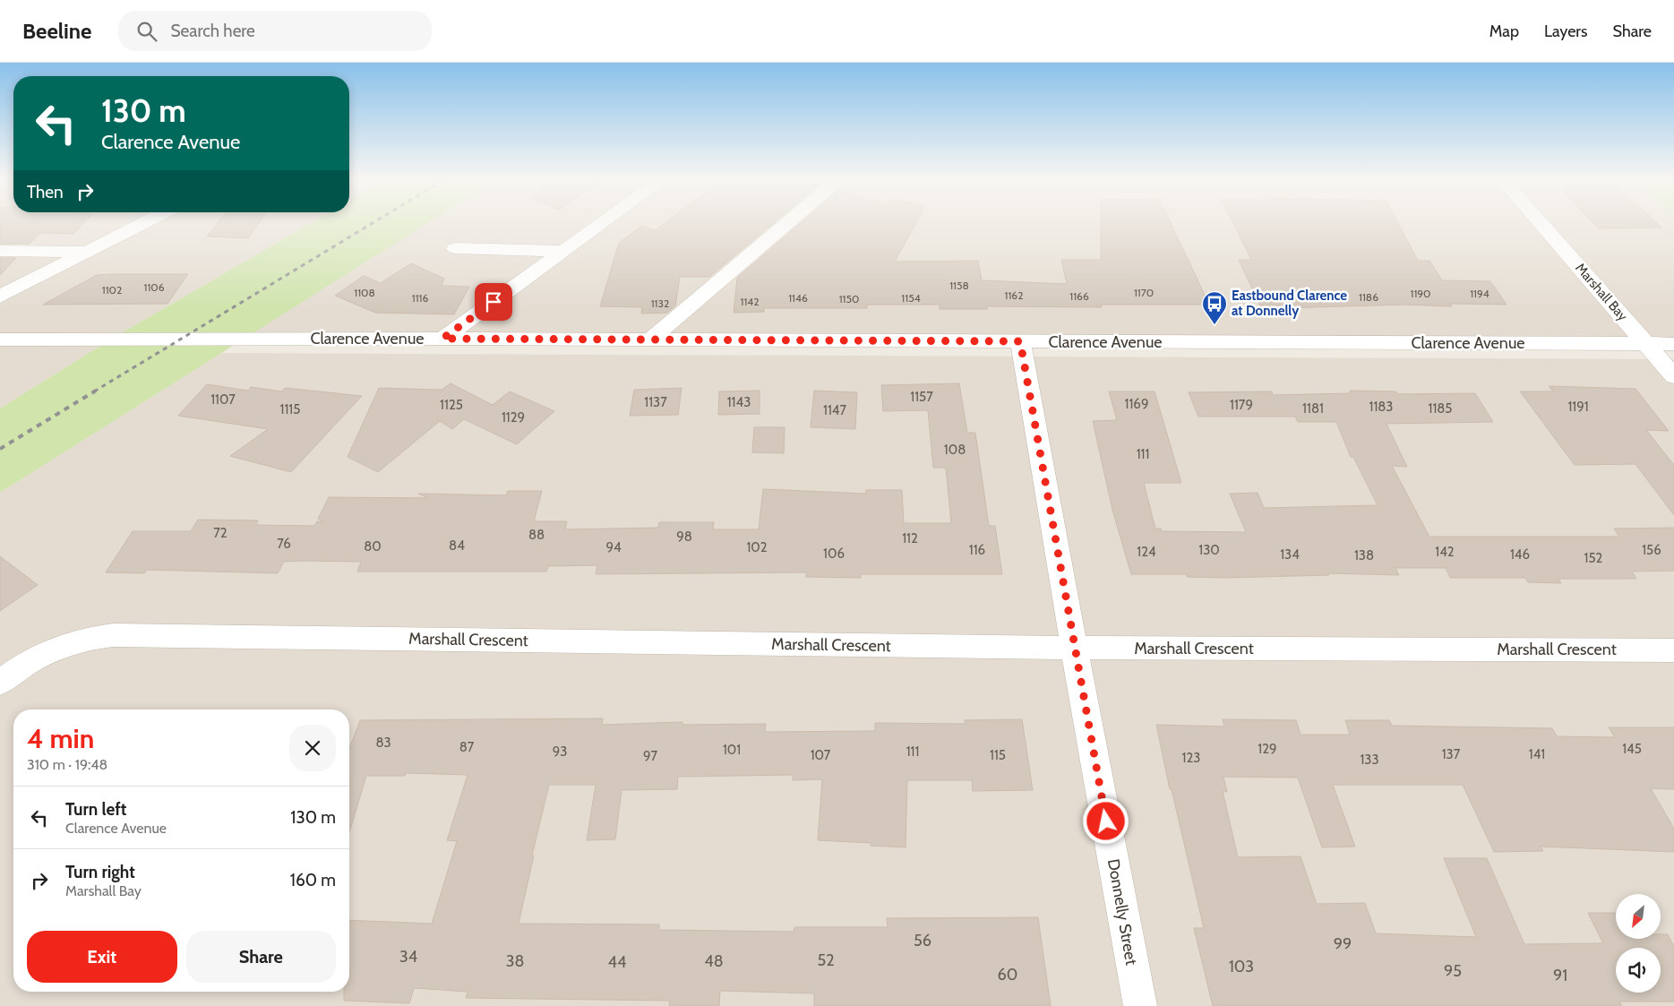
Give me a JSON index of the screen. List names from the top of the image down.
{
  "streets": {
    "street": [
      "Marshall Bay",
      "Clarence Avenue",
      "Marshall Crescent",
      "Donnelly Street"
    ]
  },
  "crossings": [
    ["Marshall Bay", "Clarence Avenue"],
    ["Clarence Avenue", "Donnelly Street"],
    ["Marshall Crescent", "Donnelly Street"]
  ],
  "places": {
    "bus stop": ["Eastbound Clarence at Donnelly"]
  },
  "house_numbers": [
    "1158",
    "1106",
    "1102",
    "1108",
    "1170",
    "1190",
    "1194",
    "1162",
    "1166",
    "1186",
    "1116",
    "1146",
    "1154",
    "1150",
    "1142",
    "1132",
    "1157",
    "1107",
    "1137",
    "1143",
    "1169",
    "1125",
    "1179",
    "1183",
    "1191",
    "1181",
    "1185",
    "1115",
    "1147",
    "1129",
    "108",
    "111",
    "72",
    "88",
    "98",
    "112",
    "76",
    "84",
    "80",
    "94",
    "102",
    "116",
    "130",
    "156",
    "124",
    "142",
    "106",
    "134",
    "146",
    "138",
    "152",
    "83",
    "87",
    "129",
    "145",
    "101",
    "93",
    "111",
    "137",
    "141",
    "107",
    "115",
    "97",
    "123",
    "133",
    "56",
    "99",
    "34",
    "52",
    "38",
    "48",
    "44",
    "103",
    "95",
    "60",
    "91"
  ],
  "north": "bottom left",
  "page": {
    "header": "Beeline",
    "search": "Search here",
    "nav": ["Map", "Layers", "Share"],
    "turn": ["130 m", "Clarence Avenue"],
    "then": "Then",
    "heading": ["4 min", "310 m · 19:48"],
    "list": [
      {
        "name": "Turn left",
        "note": "Clarence Avenue",
        "value": "130 m"
      },
      {
        "name": "Turn right",
        "note": "Marshall Bay",
        "value": "160 m"
      }
    ],
    "buttons": ["Exit", "Share"]
  }
}
